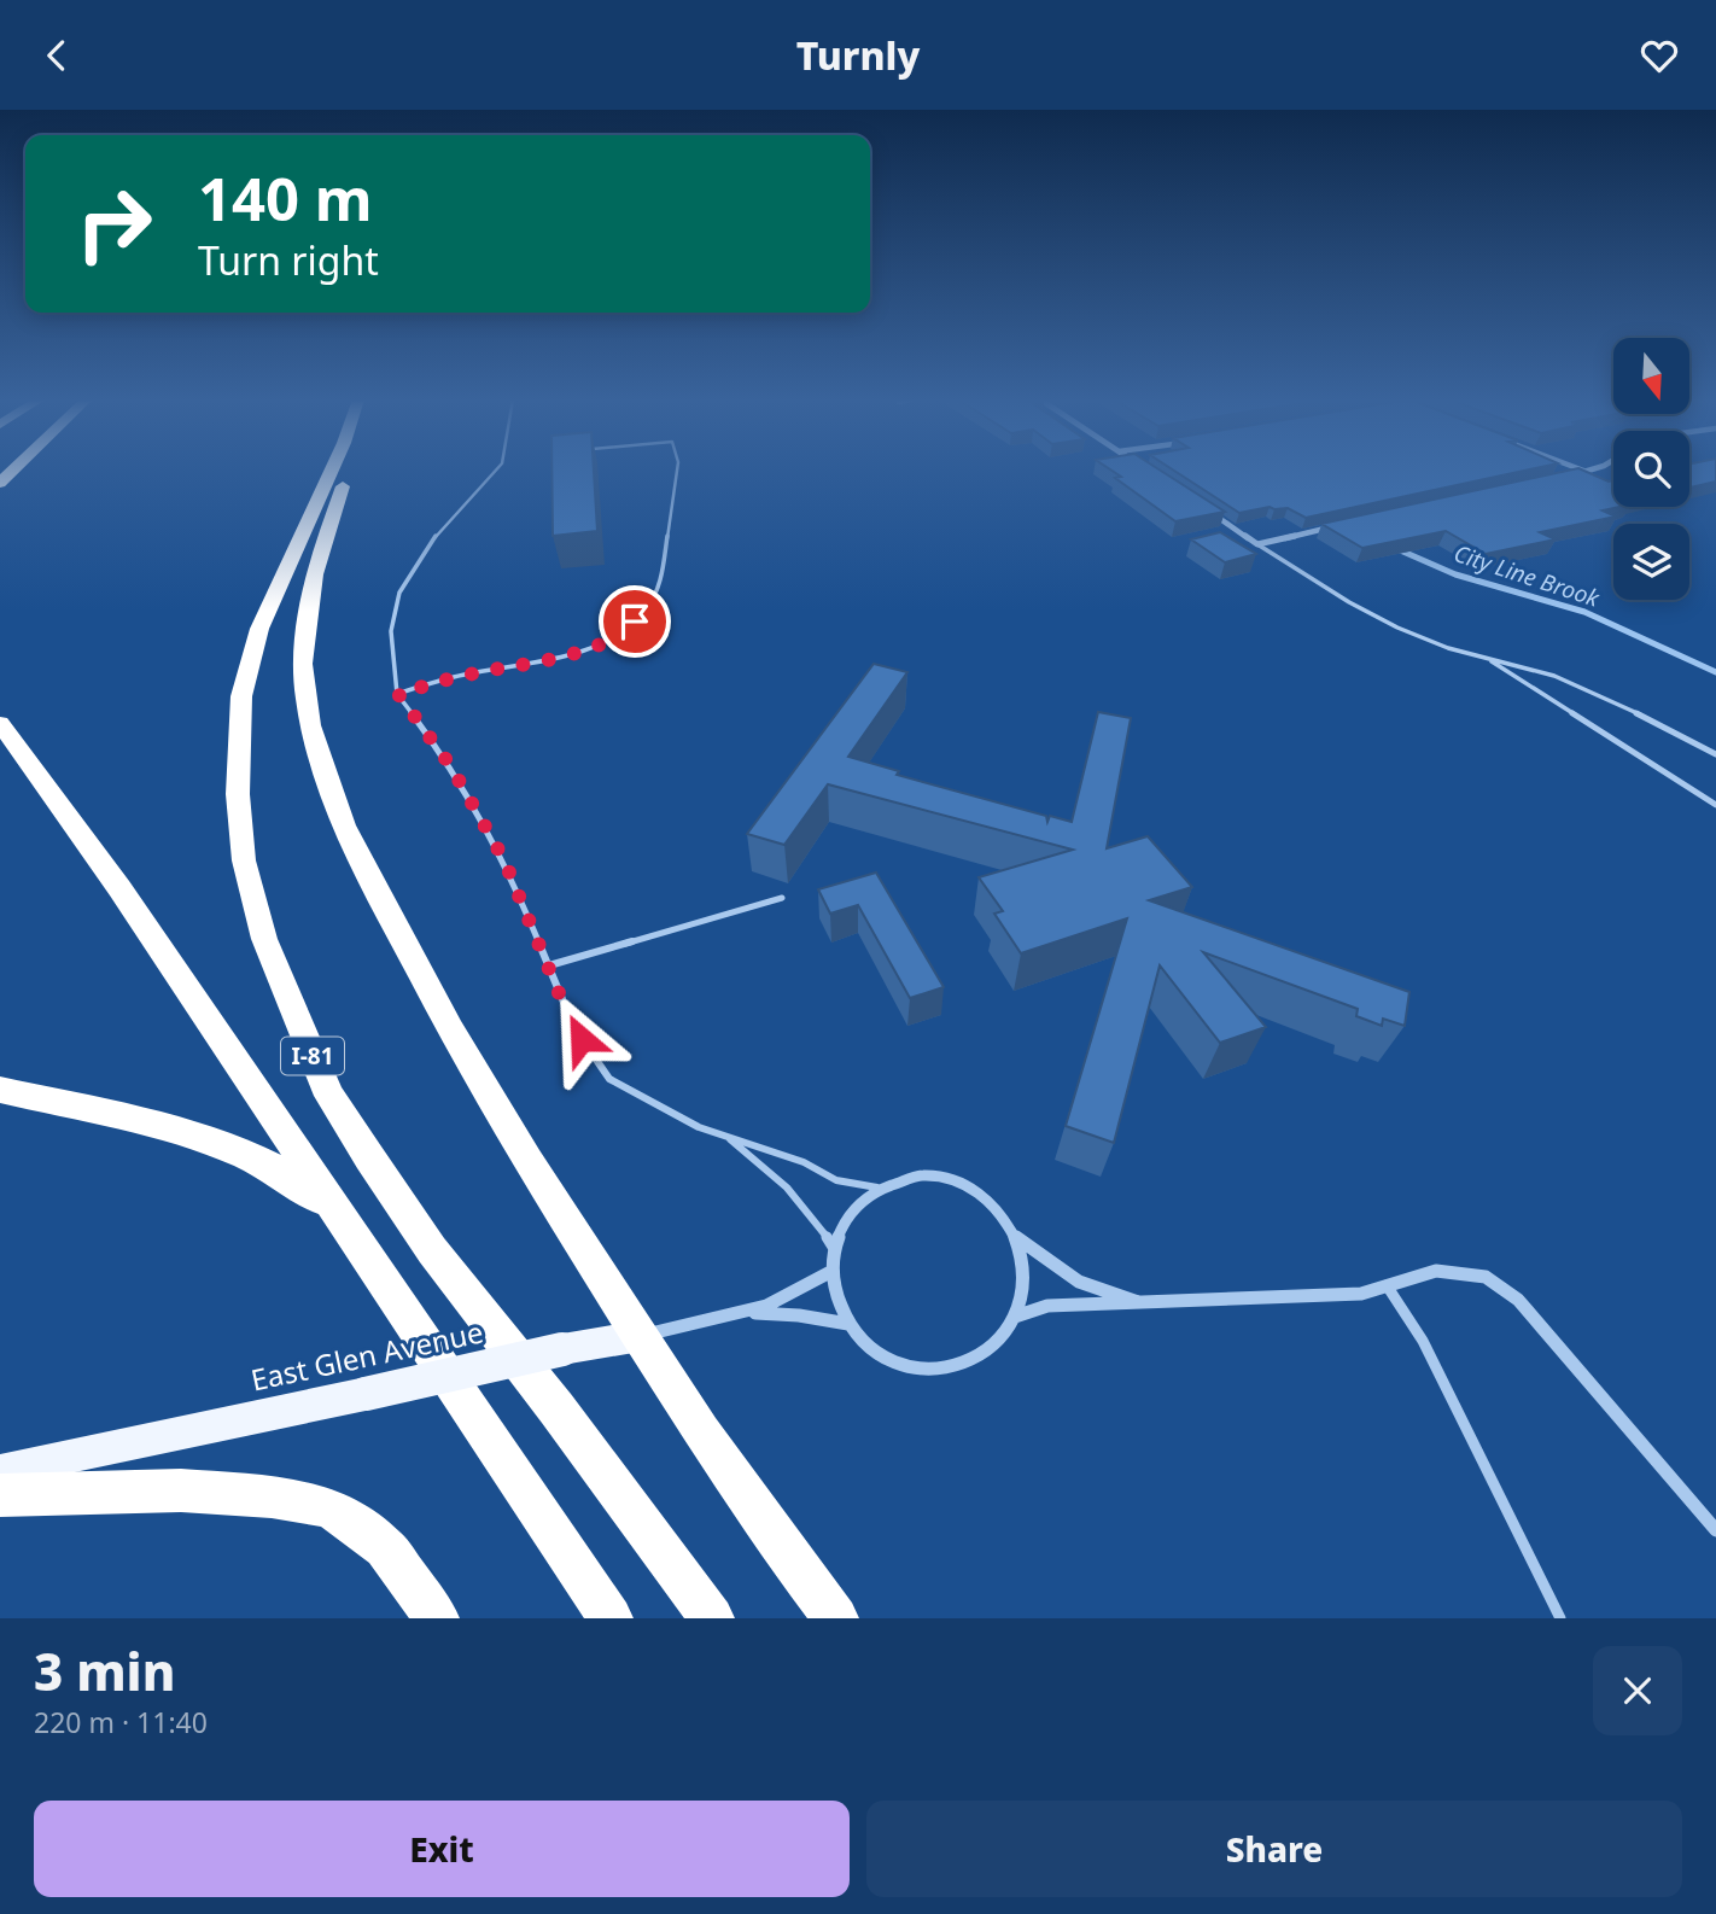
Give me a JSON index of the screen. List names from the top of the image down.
{
  "streets": {
    "highway": ["I-81"],
    "main road": ["East Glen Avenue"]
  },
  "water": ["City Line Brook"],
  "north": "bottom",
  "page": {
    "header": "Turnly",
    "turn": ["140 m", "Turn right"],
    "heading": ["3 min", "220 m · 11:40"],
    "buttons": ["Exit", "Share"]
  }
}
